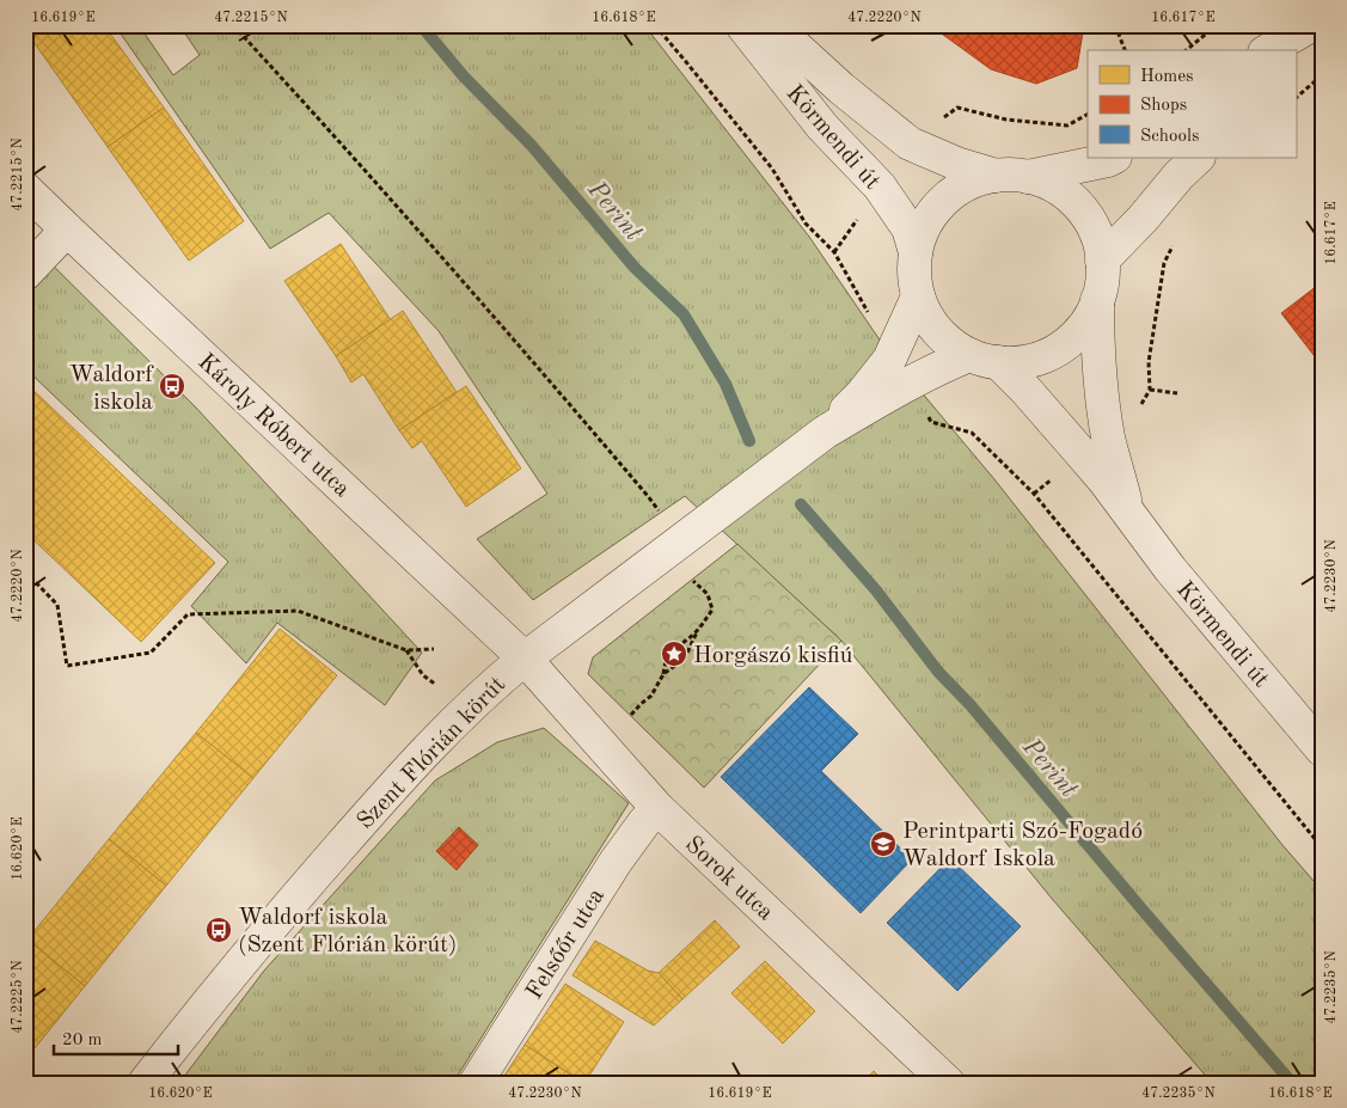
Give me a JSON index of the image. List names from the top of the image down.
{
  "streets": {
    "street": [
      "Körmendi út",
      "Károly Róbert utca",
      "Szent Flórián körút",
      "Sorok utca",
      "Felsőőr utca"
    ]
  },
  "crossings": [
    ["Körmendi út", "Szent Flórián körút"],
    ["Károly Róbert utca", "Szent Flórián körút"],
    ["Károly Róbert utca", "Sorok utca"],
    ["Szent Flórián körút", "Sorok utca"],
    ["Sorok utca", "Felsőőr utca"]
  ],
  "water": ["Perint"],
  "places": {
    "bus stop": ["Waldorf iskola", "Waldorf iskola (Szent Flórián körút)"],
    "place": ["Horgászó kisfiú"],
    "school or university": ["Perintparti Szó-Fogadó Waldorf Iskola"]
  },
  "legend": ["Homes", "Shops", "Schools"],
  "scale_bar": "20 m",
  "coordinates": [
    "16.619°E",
    "47.2215°N",
    "16.618°E",
    "47.2220°N",
    "16.617°E",
    "47.2230°N",
    "16.620°E",
    "47.2235°N",
    "47.2225°N"
  ]
}
